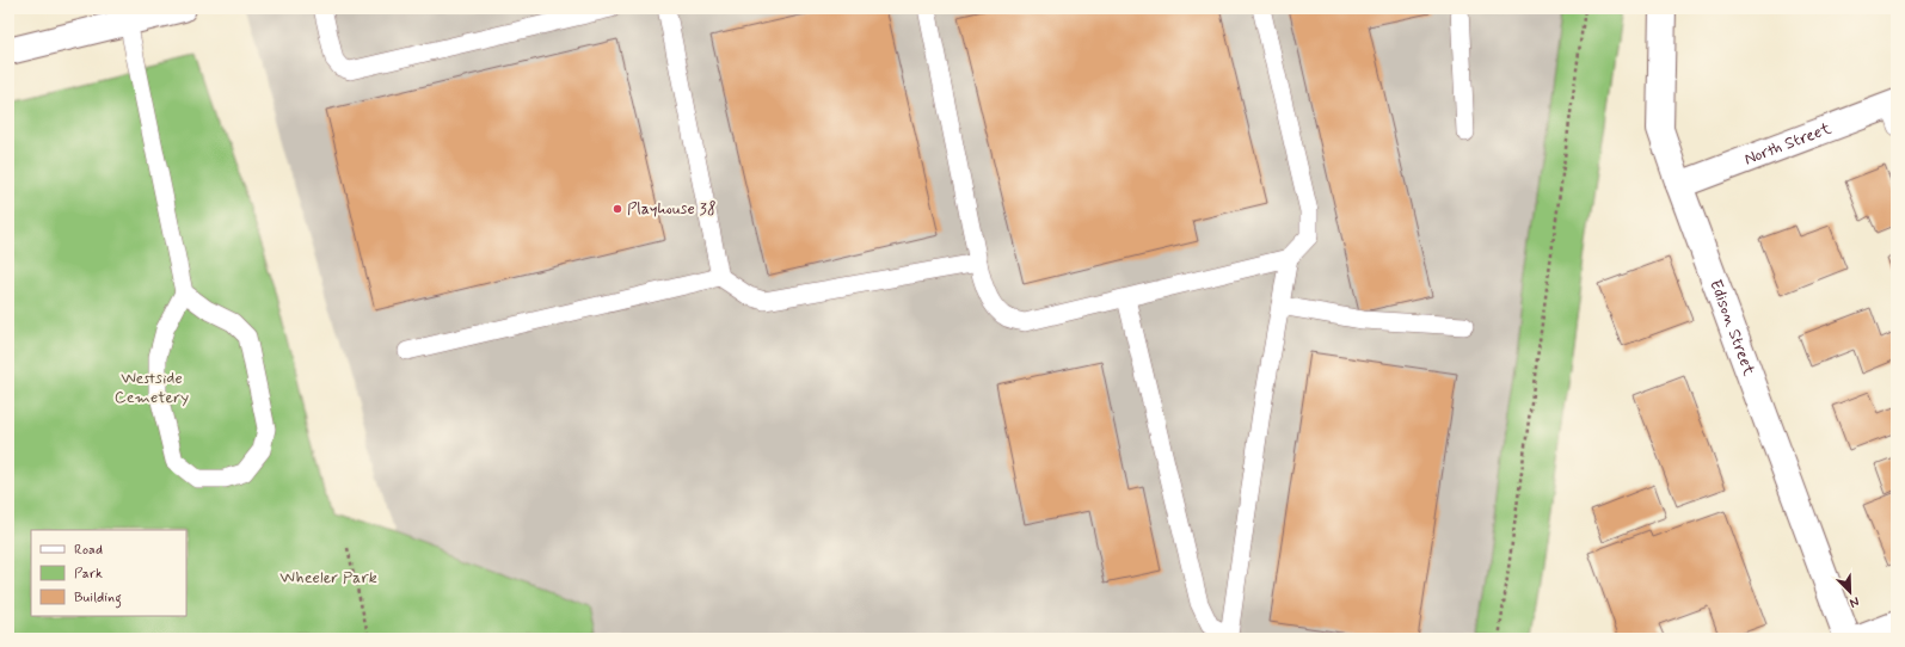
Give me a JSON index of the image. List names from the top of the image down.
{
  "streets": {
    "street": ["North Street", "Edison Street"]
  },
  "crossings": [
    ["North Street", "Edison Street"]
  ],
  "parks": ["Westside Cemetery", "Wheeler Park"],
  "places": ["Playhouse 38"],
  "legend": ["Road", "Park", "Building"],
  "north": "bottom right"
}
